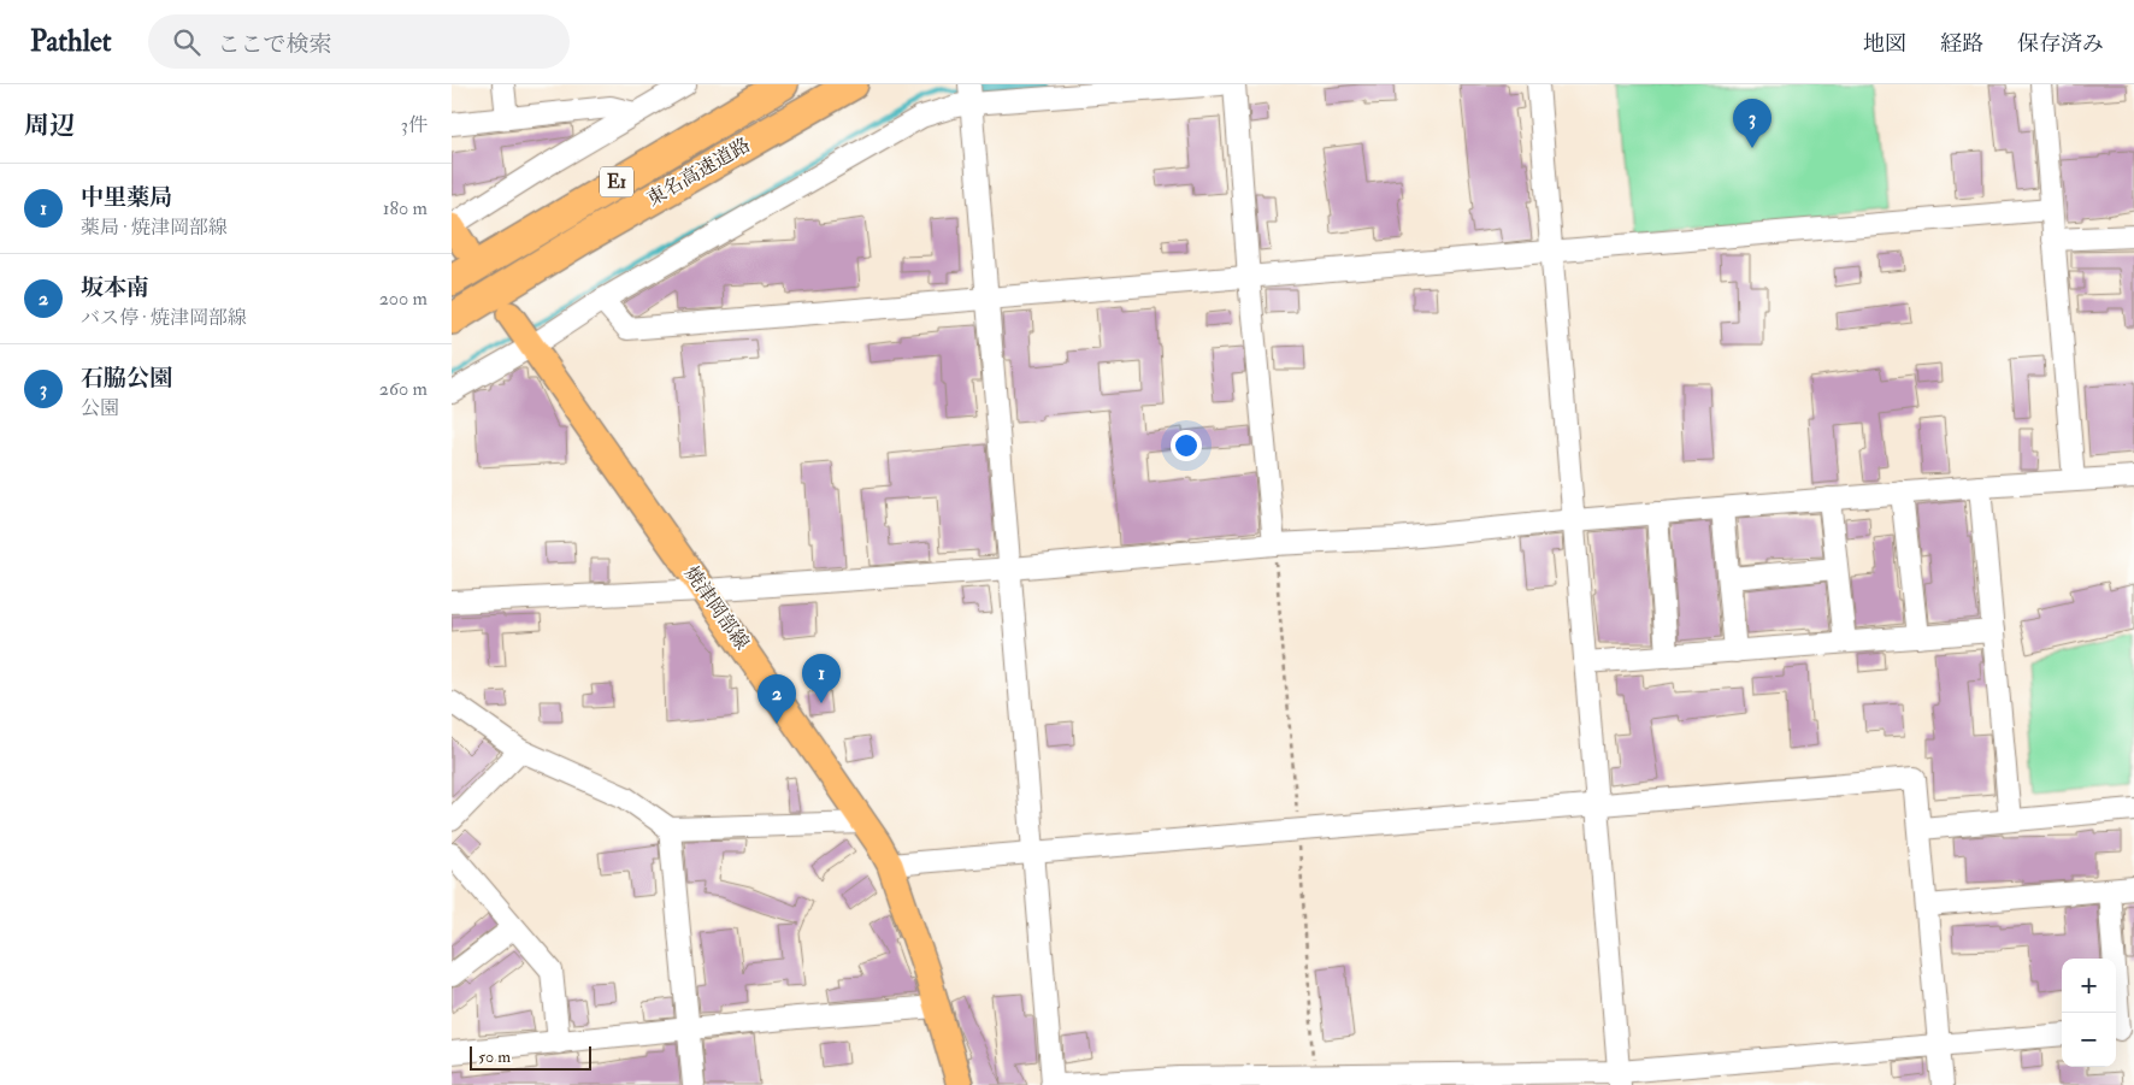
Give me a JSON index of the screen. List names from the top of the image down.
{
  "streets": {
    "highway": ["東名高速道路", "E1"],
    "main road": ["焼津岡部線"]
  },
  "scale_bar": "50 m",
  "page": {
    "header": "Pathlet",
    "search": "ここで検索",
    "nav": ["地図", "経路", "保存済み"],
    "heading": ["周辺", "3件"],
    "pins": ["3", "1", "2"],
    "list": [
      {
        "mark": "1",
        "name": "中里薬局",
        "note": "薬局 · 焼津岡部線",
        "value": "180 m"
      },
      {
        "mark": "2",
        "name": "坂本南",
        "note": "バス停 · 焼津岡部線",
        "value": "200 m"
      },
      {
        "mark": "3",
        "name": "石脇公園",
        "note": "公園",
        "value": "260 m"
      }
    ],
    "map_buttons": ["+", "−"],
    "scale": "50 m"
  }
}
